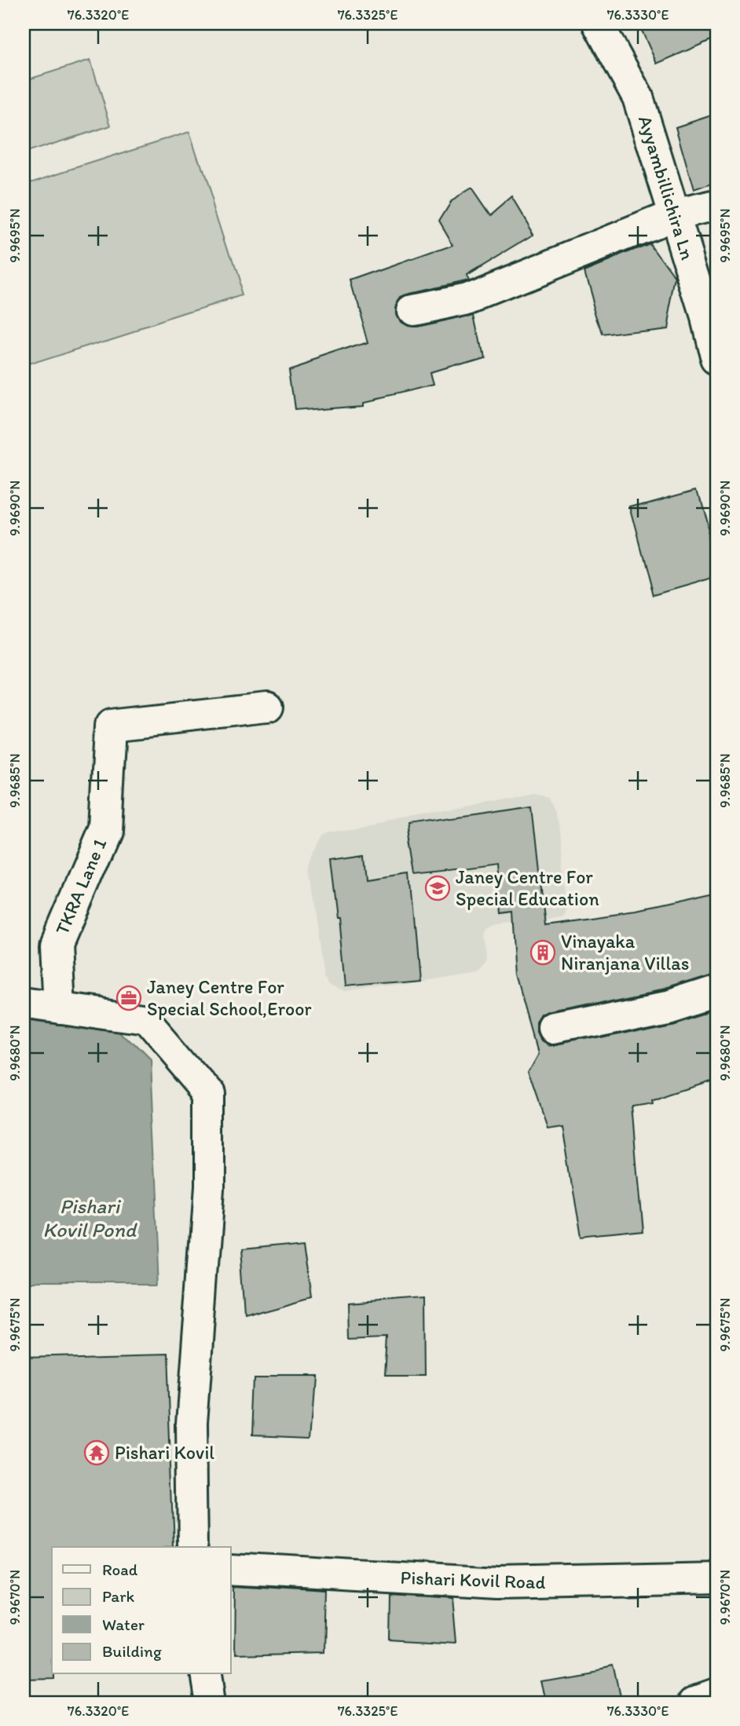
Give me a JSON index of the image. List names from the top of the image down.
{
  "streets": {
    "street": ["Ayyambillichira Ln", "TKRA Lane 1", "Pishari Kovil Road"]
  },
  "water": ["Pishari Kovil Pond"],
  "places": {
    "school or university": ["Janey Centre For Special Education"],
    "building": ["Vinayaka Niranjana Villas"],
    "office": ["Janey Centre For Special School,Eroor"],
    "temple": ["Pishari Kovil"]
  },
  "legend": [
    "Road",
    "Park",
    "Water",
    "Building"
  ],
  "coordinates": [
    "76.3320°E",
    "76.3325°E",
    "76.3330°E",
    "9.9695°N",
    "9.9690°N",
    "9.9685°N",
    "9.9680°N",
    "9.9675°N",
    "9.9670°N"
  ]
}
